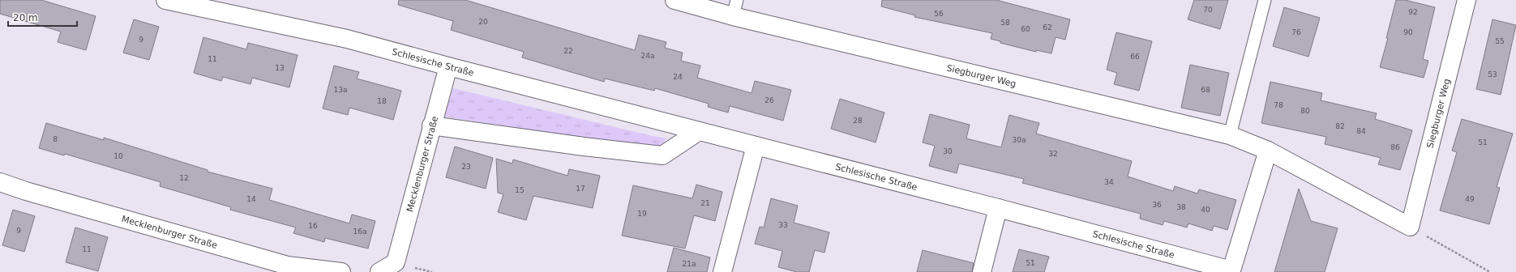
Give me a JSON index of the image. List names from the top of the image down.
{
  "streets": {
    "street": ["Schlesische Straße", "Siegburger Weg", "Mecklenburger Straße"]
  },
  "crossings": [
    ["Schlesische Straße", "Siegburger Weg"],
    ["Schlesische Straße", "Mecklenburger Straße"]
  ],
  "house_numbers": [
    "70",
    "92",
    "56",
    "20",
    "58",
    "62",
    "60",
    "76",
    "90",
    "9",
    "55",
    "22",
    "24a",
    "66",
    "11",
    "13",
    "53",
    "24",
    "13a",
    "68",
    "26",
    "18",
    "78",
    "80",
    "28",
    "82",
    "84",
    "8",
    "30a",
    "51",
    "86",
    "30",
    "32",
    "10",
    "23",
    "12",
    "34",
    "17",
    "15",
    "14",
    "49",
    "21",
    "36",
    "38",
    "40",
    "19",
    "33",
    "16",
    "9",
    "16a",
    "11",
    "51",
    "21a"
  ],
  "scale_bar": "20 m"
}
